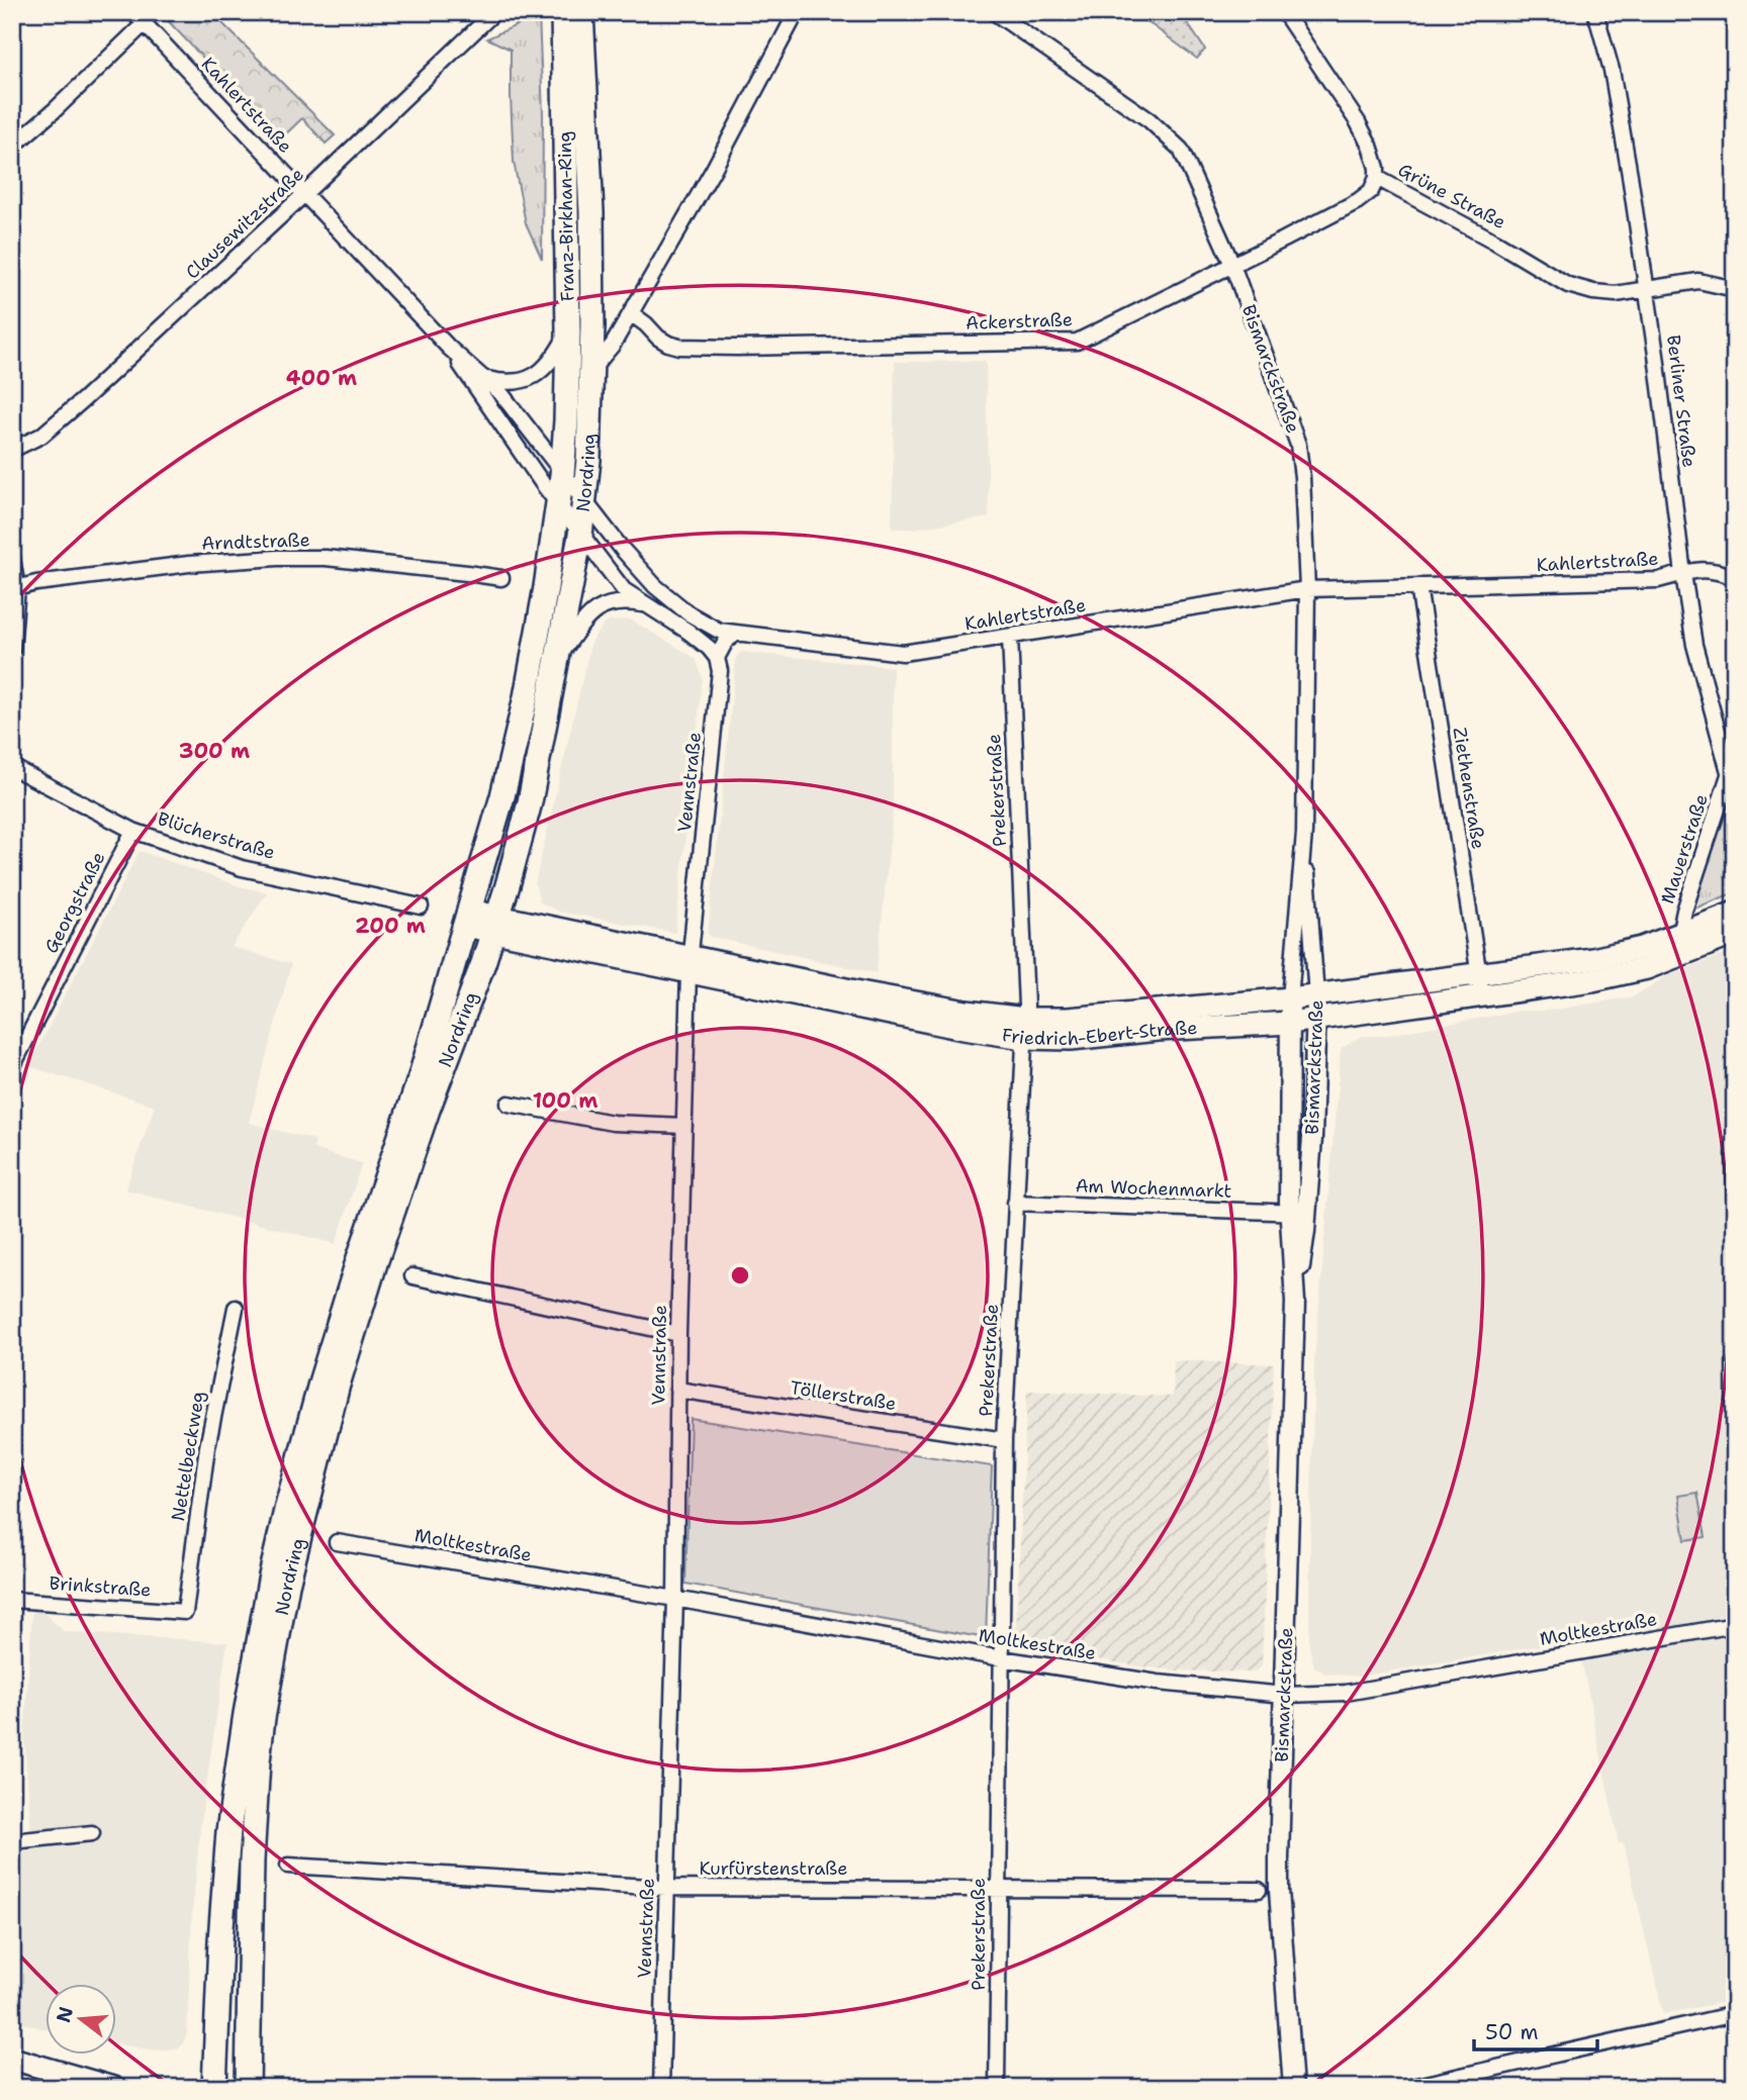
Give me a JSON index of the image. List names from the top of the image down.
{
  "streets": {
    "main road": ["Franz-Birkhan-Ring", "Nordring", "Friedrich-Ebert-Straße"],
    "street": [
      "Kahlertstraße",
      "Grüne Straße",
      "Clausewitzstraße",
      "Ackerstraße",
      "Bismarckstraße",
      "Berliner Straße",
      "Arndtstraße",
      "Vennstraße",
      "Ziethenstraße",
      "Prekerstraße",
      "Blücherstraße",
      "Mauerstraße",
      "Georgstraße",
      "Am Wochenmarkt",
      "Töllerstraße",
      "Nettelbeckweg",
      "Moltkestraße",
      "Brinkstraße",
      "Kurfürstenstraße"
    ]
  },
  "crossings": [
    ["Kahlertstraße", "Clausewitzstraße"],
    ["Kahlertstraße", "Bismarckstraße"],
    ["Kahlertstraße", "Berliner Straße"],
    ["Kahlertstraße", "Nordring"],
    ["Kahlertstraße", "Vennstraße"],
    ["Kahlertstraße", "Ziethenstraße"],
    ["Kahlertstraße", "Prekerstraße"],
    ["Grüne Straße", "Ackerstraße"],
    ["Grüne Straße", "Berliner Straße"],
    ["Franz-Birkhan-Ring", "Nordring"],
    ["Ackerstraße", "Bismarckstraße"],
    ["Bismarckstraße", "Friedrich-Ebert-Straße"],
    ["Bismarckstraße", "Am Wochenmarkt"],
    ["Bismarckstraße", "Moltkestraße"],
    ["Berliner Straße", "Mauerstraße"],
    ["Nordring", "Friedrich-Ebert-Straße"],
    ["Vennstraße", "Friedrich-Ebert-Straße"],
    ["Vennstraße", "Töllerstraße"],
    ["Vennstraße", "Moltkestraße"],
    ["Vennstraße", "Kurfürstenstraße"],
    ["Ziethenstraße", "Friedrich-Ebert-Straße"],
    ["Prekerstraße", "Friedrich-Ebert-Straße"],
    ["Prekerstraße", "Am Wochenmarkt"],
    ["Prekerstraße", "Töllerstraße"],
    ["Prekerstraße", "Moltkestraße"],
    ["Prekerstraße", "Kurfürstenstraße"],
    ["Blücherstraße", "Georgstraße"],
    ["Mauerstraße", "Friedrich-Ebert-Straße"],
    ["Nettelbeckweg", "Brinkstraße"]
  ],
  "scale_bar": "50 m",
  "north": "left",
  "rings": [
    "400 m",
    "300 m",
    "200 m",
    "100 m"
  ]
}
